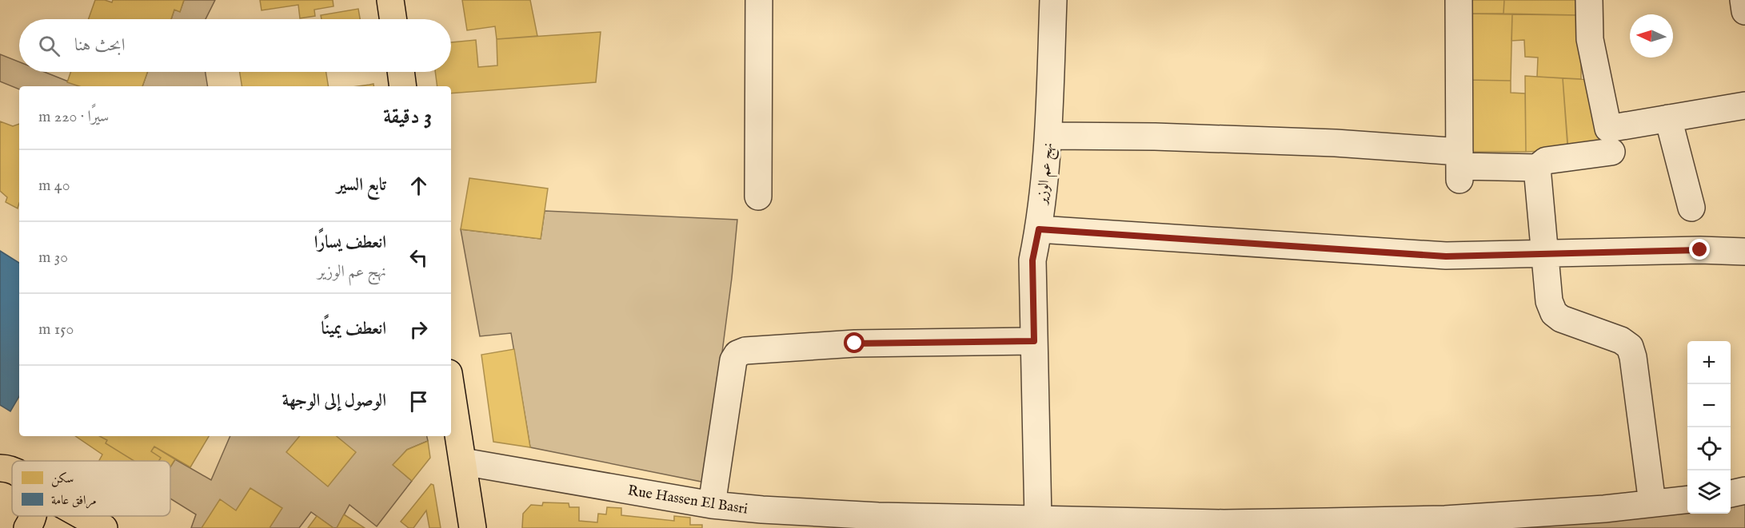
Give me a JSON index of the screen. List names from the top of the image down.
{
  "streets": {
    "street": ["نهج عم الوزير", "Rue Hassen El Basri"]
  },
  "crossings": [
    ["نهج عم الوزير", "Rue Hassen El Basri"]
  ],
  "legend": ["سكن", "مرافق عامة"],
  "north": "left",
  "page": {
    "search": "ابحث هنا",
    "heading": ["3 دقيقة", "سيرًا · 220 m"],
    "list": [
      ["تابع السير", "40 m"],
      ["انعطف يسارًا", "نهج عم الوزير", "30 m"],
      ["انعطف يمينًا", "150 m"],
      "الوصول إلى الوجهة"
    ],
    "map_buttons": ["+", "−"]
  }
}
